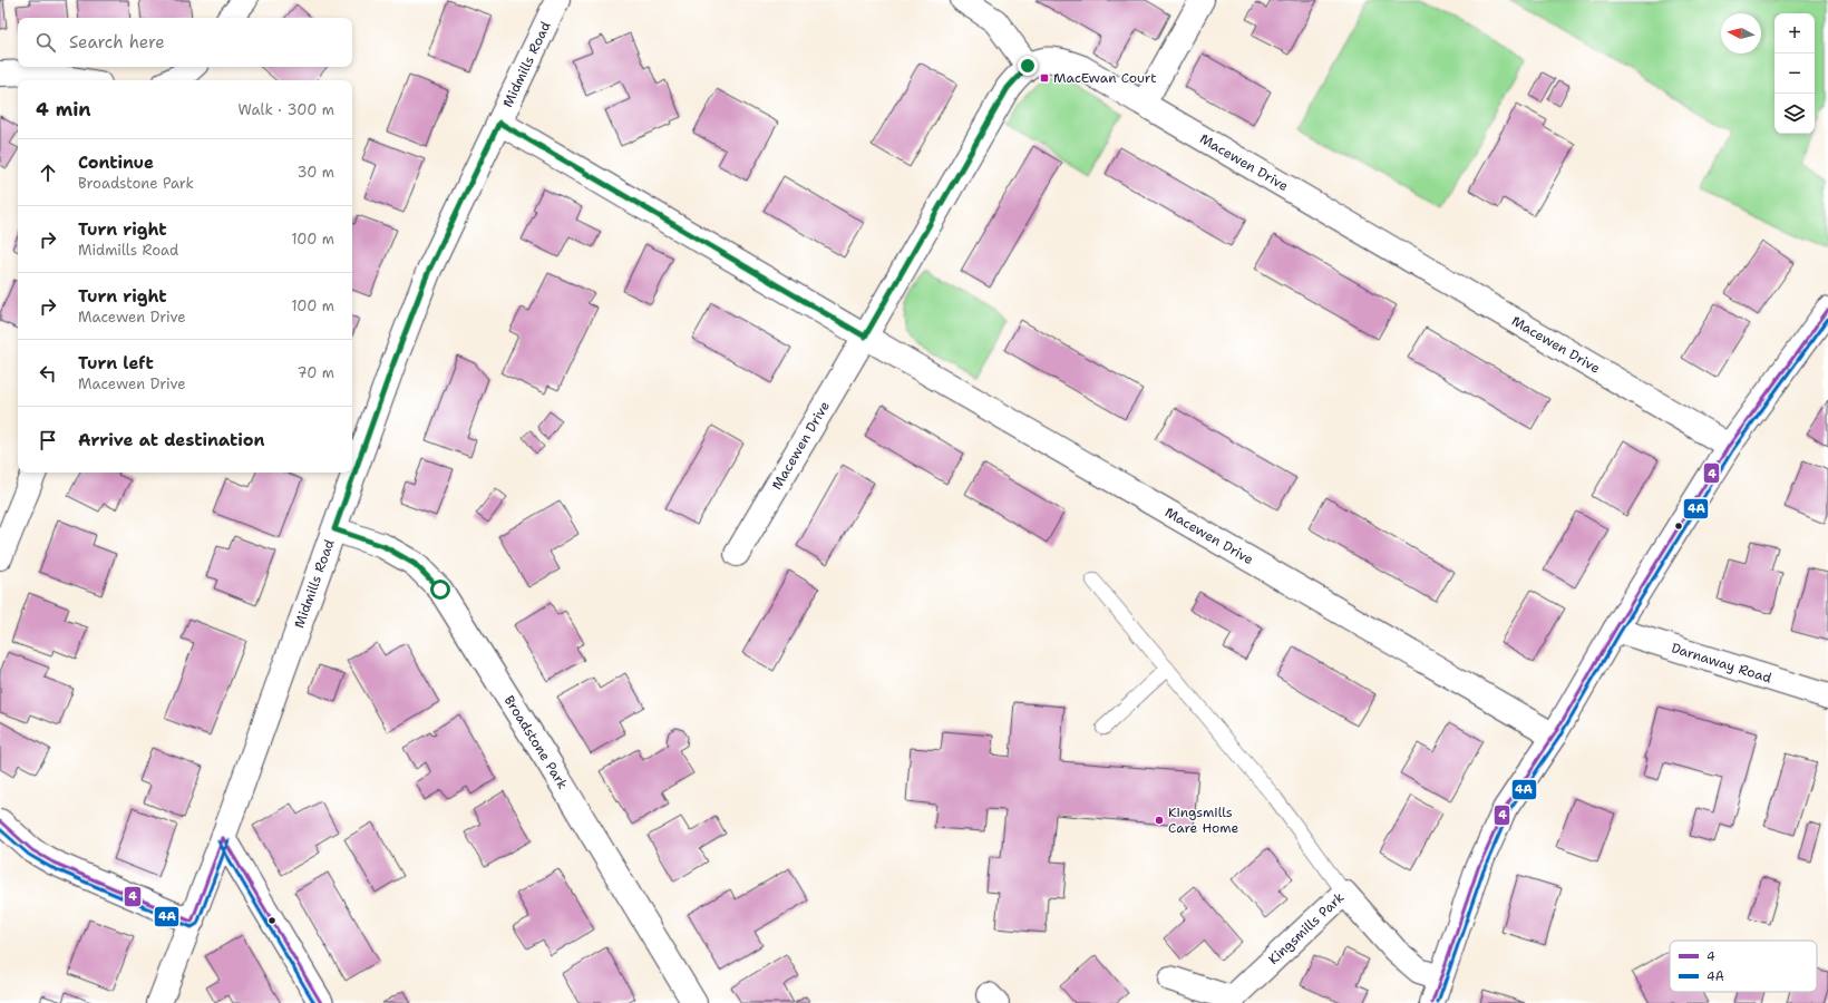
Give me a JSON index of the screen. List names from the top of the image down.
{
  "streets": {
    "street": [
      "Midmills Road",
      "Macewen Drive",
      "Darnaway Road",
      "Broadstone Park",
      "Kingsmills Park"
    ]
  },
  "crossings": [
    ["Midmills Road", "Macewen Drive"],
    ["Midmills Road", "Broadstone Park"]
  ],
  "places": {
    "transit": ["MacEwan Court"],
    "other": ["Kingsmills Care Home"]
  },
  "lines": ["transit line 4", "transit line 4A"],
  "legend": ["4", "4A"],
  "north": "left",
  "page": {
    "map_buttons": ["+", "−"],
    "search": "Search here",
    "heading": ["4 min", "Walk · 300 m"],
    "list": [
      ["Continue", "Broadstone Park", "30 m"],
      ["Turn right", "Midmills Road", "100 m"],
      ["Turn right", "Macewen Drive", "100 m"],
      ["Turn left", "Macewen Drive", "70 m"],
      "Arrive at destination"
    ]
  }
}
